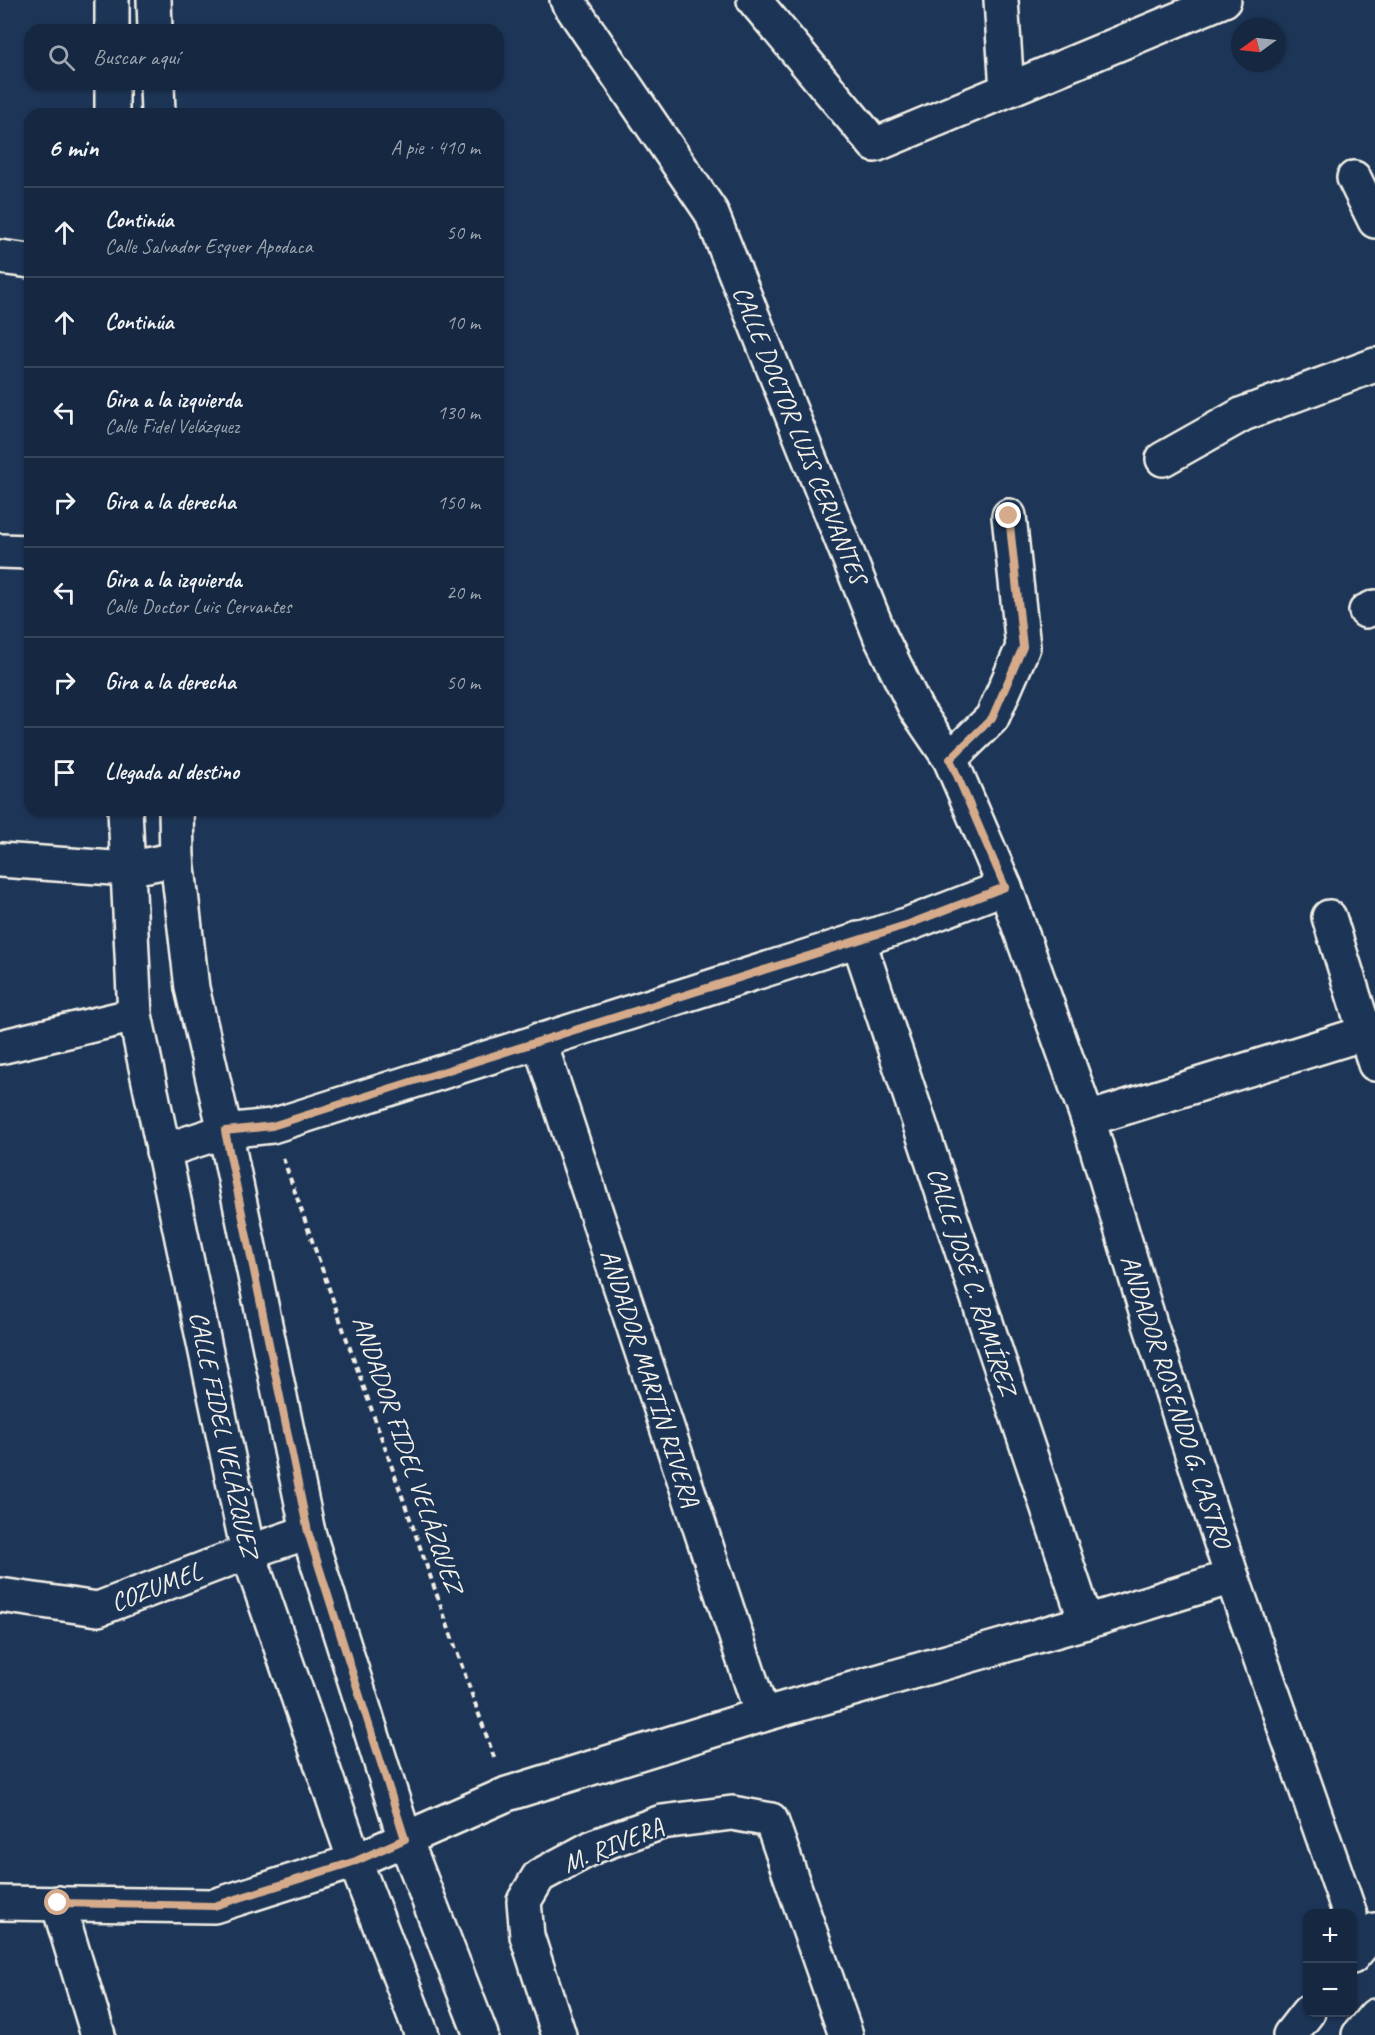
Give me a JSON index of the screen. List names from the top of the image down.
{
  "streets": {
    "street": [
      "CALLE DOCTOR LUIS CERVANTES",
      "CALLE JOSÉ C. RAMÍREZ",
      "ANDADOR MARTÍN RIVERA",
      "ANDADOR ROSENDO G. CASTRO",
      "CALLE FIDEL VELÁZQUEZ",
      "COZUMEL",
      "M. RIVERA"
    ],
    "path": ["ANDADOR FIDEL VELÁZQUEZ"]
  },
  "crossings": [
    ["CALLE DOCTOR LUIS CERVANTES", "ANDADOR ROSENDO G. CASTRO"],
    ["CALLE FIDEL VELÁZQUEZ", "COZUMEL"]
  ],
  "north": "left",
  "page": {
    "search": "Buscar aquí",
    "heading": ["6 min", "A pie · 410 m"],
    "list": [
      ["Continúa", "Calle Salvador Esquer Apodaca", "50 m"],
      ["Continúa", "10 m"],
      ["Gira a la izquierda", "Calle Fidel Velázquez", "130 m"],
      ["Gira a la derecha", "150 m"],
      ["Gira a la izquierda", "Calle Doctor Luis Cervantes", "20 m"],
      ["Gira a la derecha", "50 m"],
      "Llegada al destino"
    ],
    "map_buttons": ["+", "−"]
  }
}
